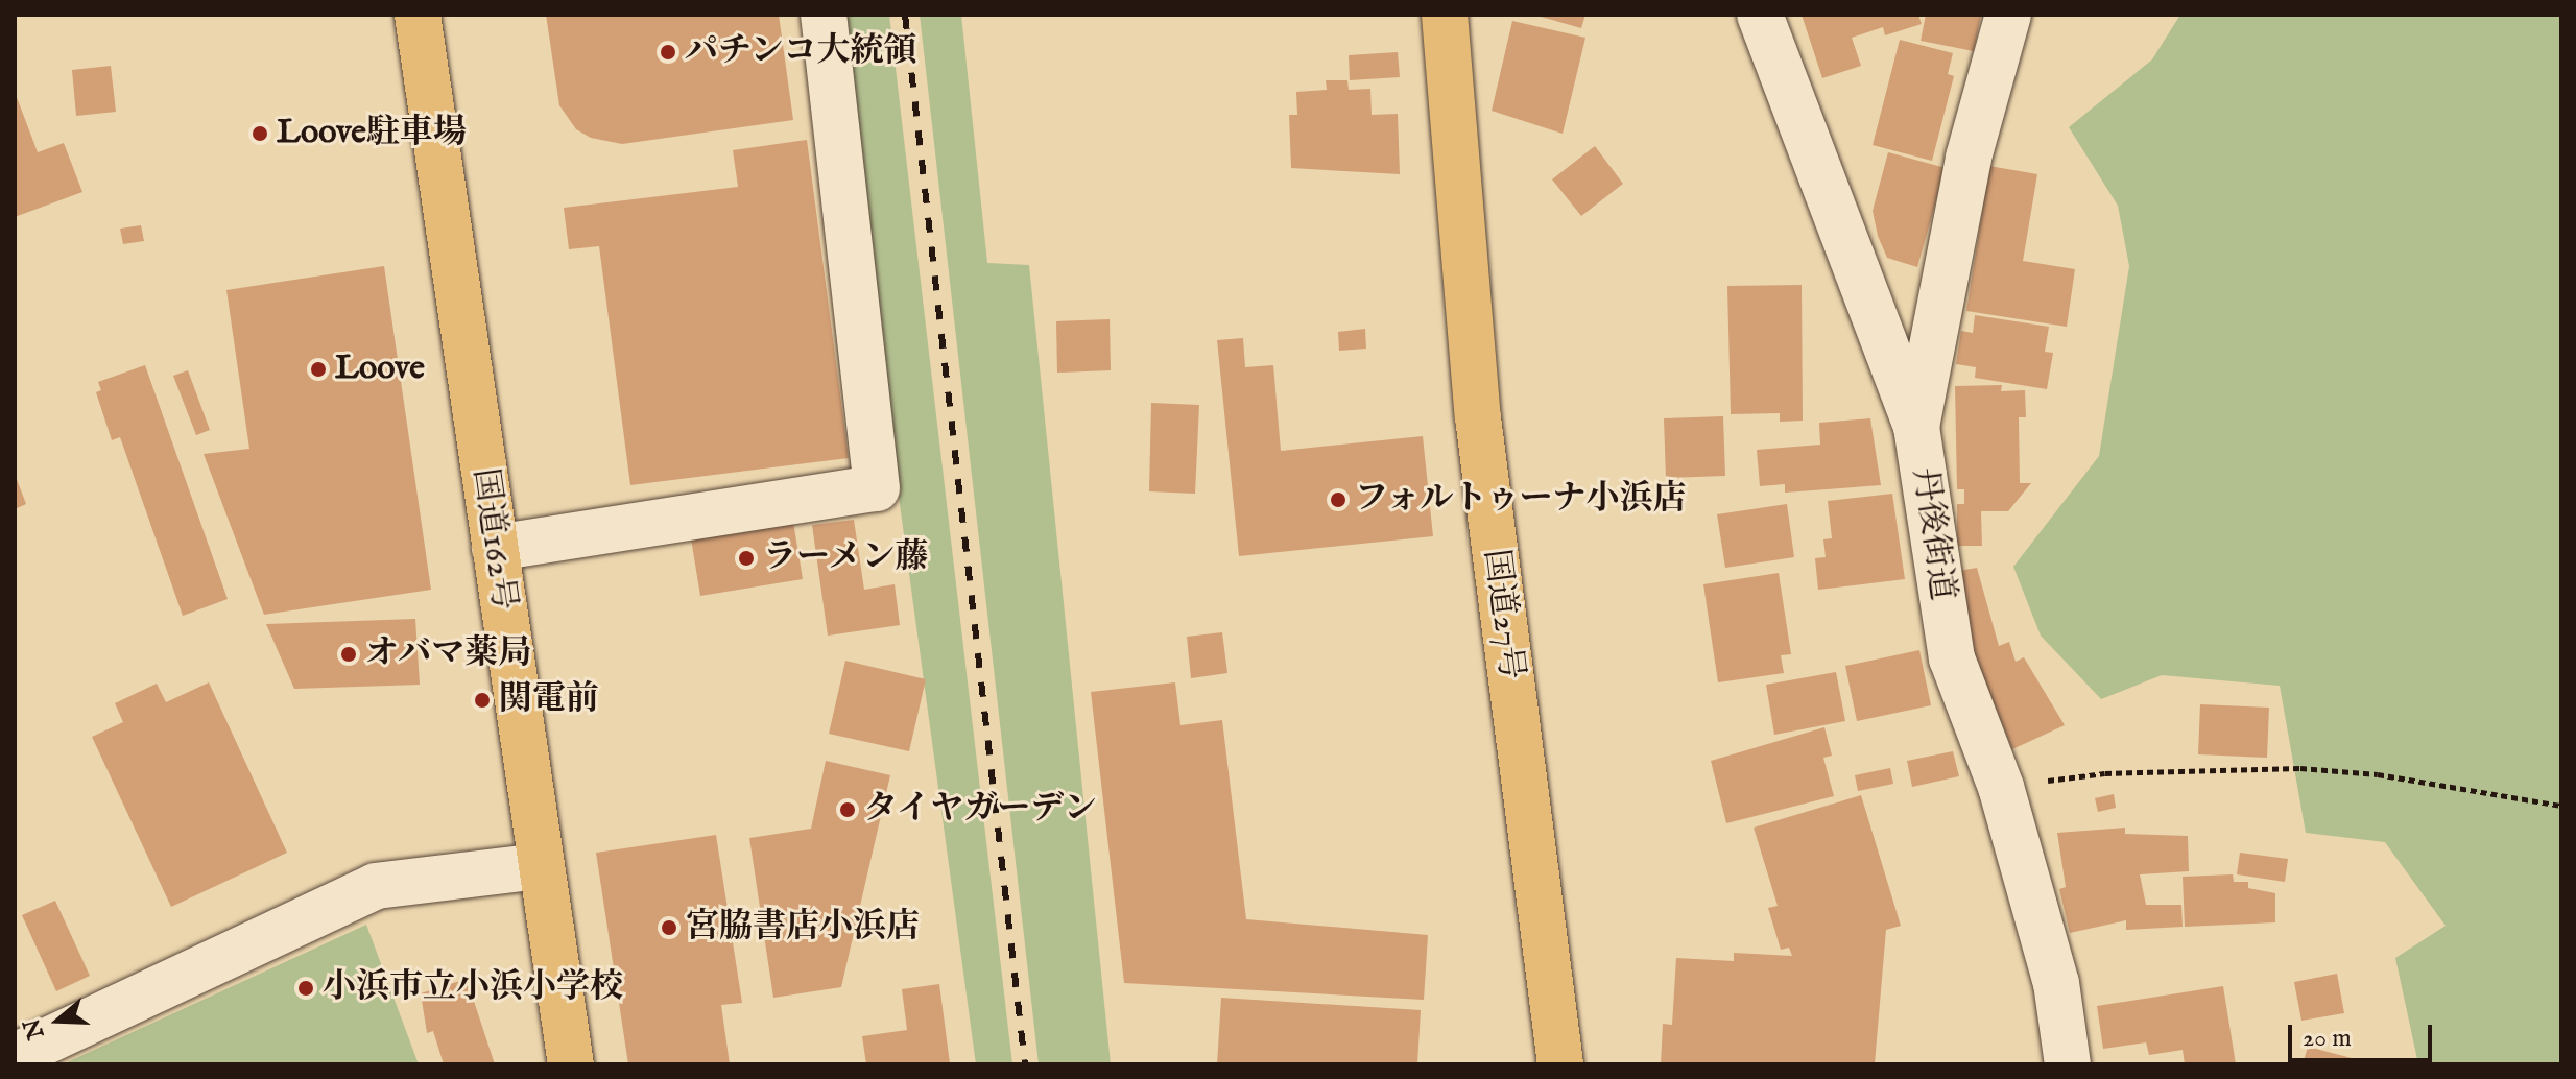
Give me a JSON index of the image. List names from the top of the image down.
{
  "streets": {
    "highway": ["国道162号", "国道27号"],
    "street": ["丹後街道"]
  },
  "places": [
    "パチンコ大統領",
    "Loove駐車場",
    "Loove",
    "フォルトゥーナ小浜店",
    "ラーメン藤",
    "オバマ薬局",
    "関電前",
    "タイヤガーデン",
    "宮脇書店小浜店",
    "小浜市立小浜小学校"
  ],
  "scale_bar": "20 m",
  "north": "left"
}
